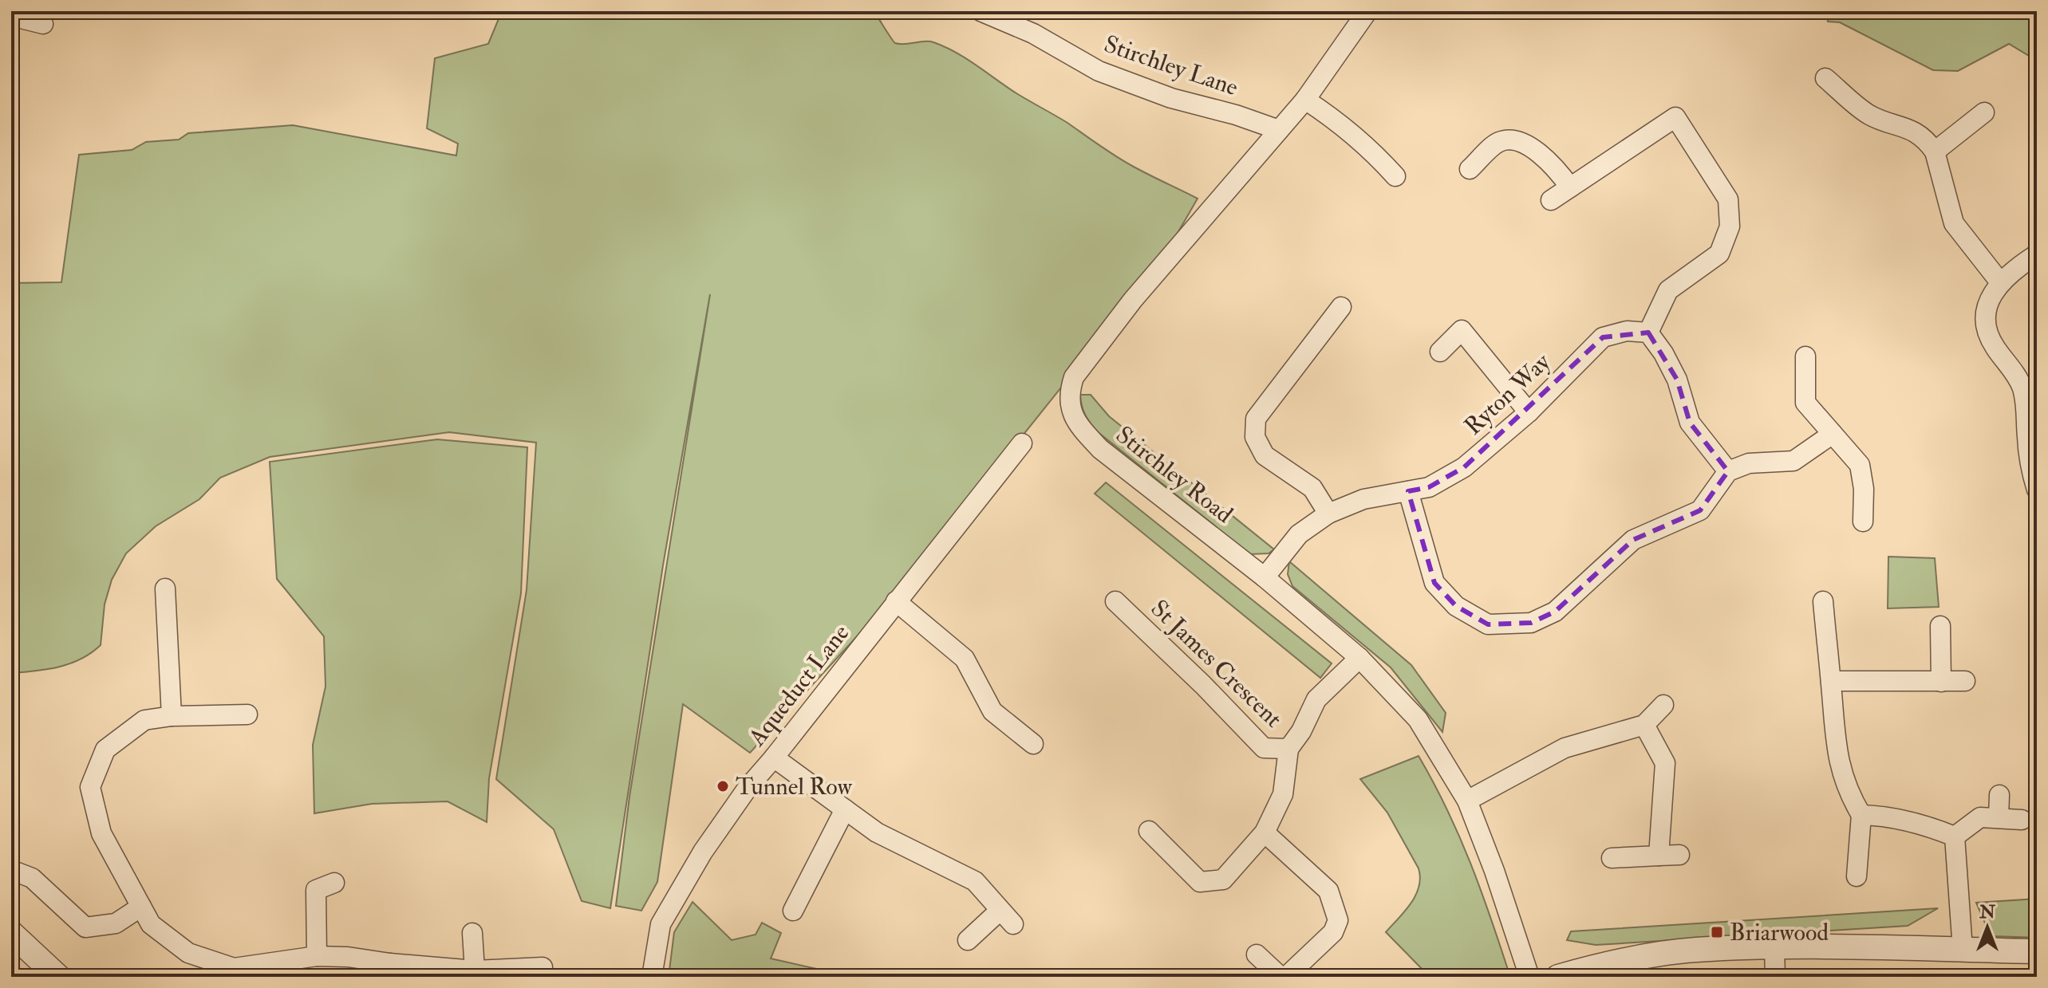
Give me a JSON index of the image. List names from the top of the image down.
{
  "streets": {
    "street": [
      "Stirchley Lane",
      "Ryton Way",
      "Stirchley Road",
      "St James Crescent",
      "Aqueduct Lane"
    ]
  },
  "crossings": [
    ["Stirchley Lane", "Stirchley Road"],
    ["Ryton Way", "Stirchley Road"],
    ["Stirchley Road", "St James Crescent"]
  ],
  "places": {
    "other": ["Tunnel Row"],
    "transit": ["Briarwood"]
  },
  "north": "top"
}
